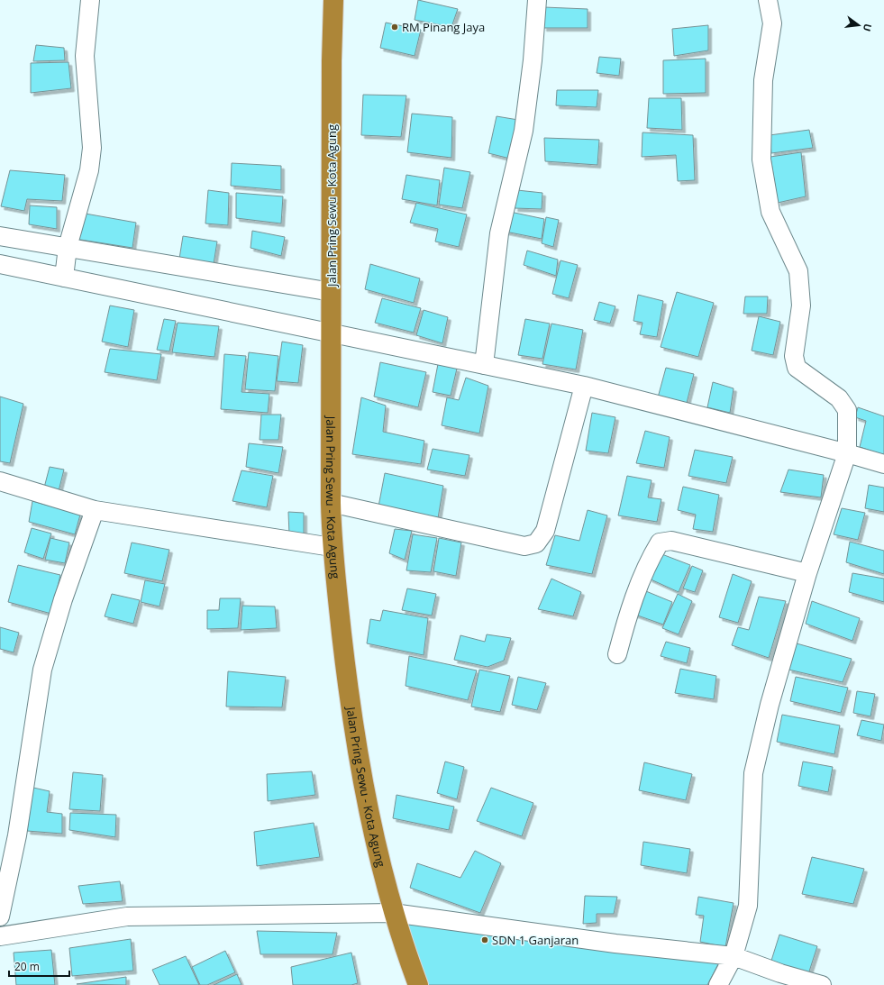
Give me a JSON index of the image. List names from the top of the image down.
{
  "streets": {
    "highway": ["Jalan Pring Sewu - Kota Agung"]
  },
  "places": ["RM Pinang Jaya", "SDN 1 Ganjaran"],
  "scale_bar": "20 m",
  "north": "right"
}
